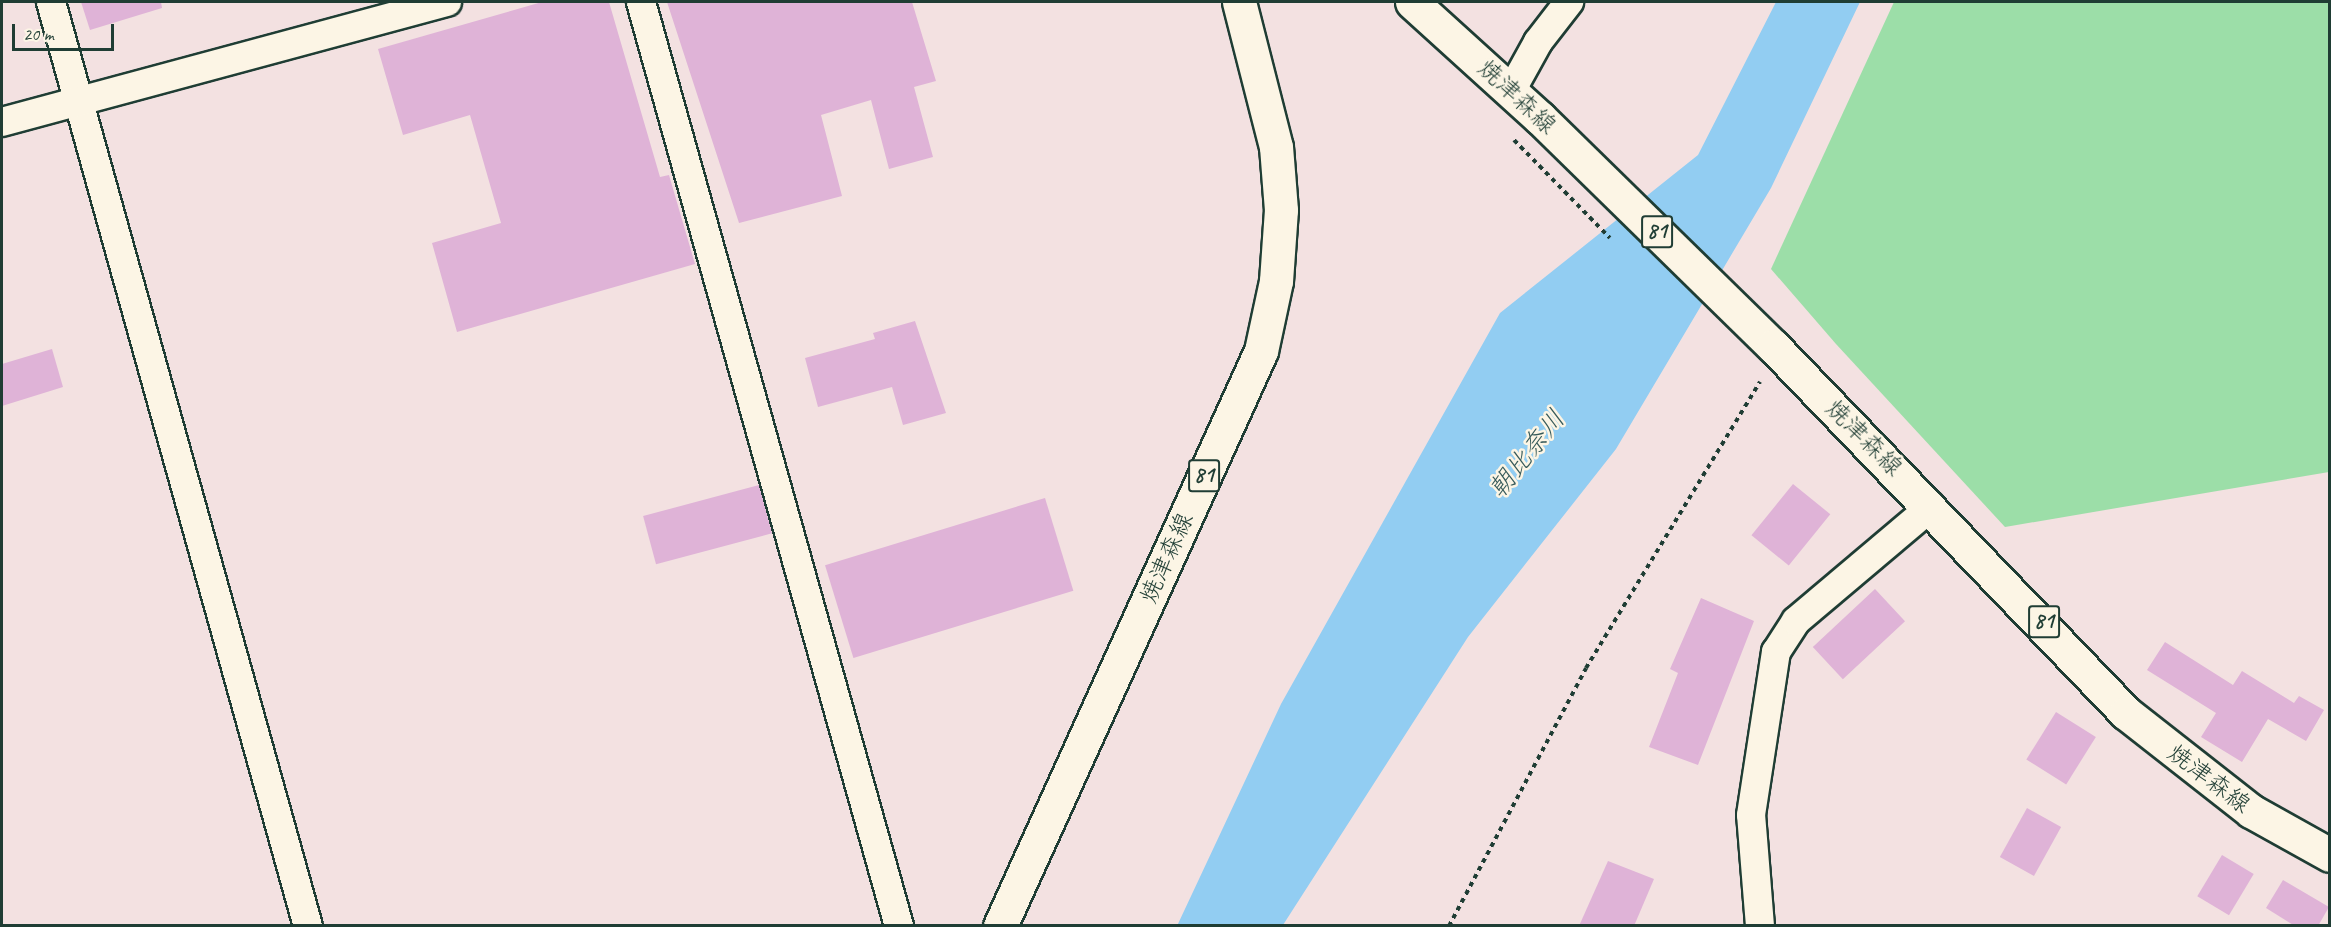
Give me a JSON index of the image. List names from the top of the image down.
{
  "streets": {
    "main road": ["焼津森線", "81"]
  },
  "water": ["朝比奈川"],
  "scale_bar": "20 m"
}
